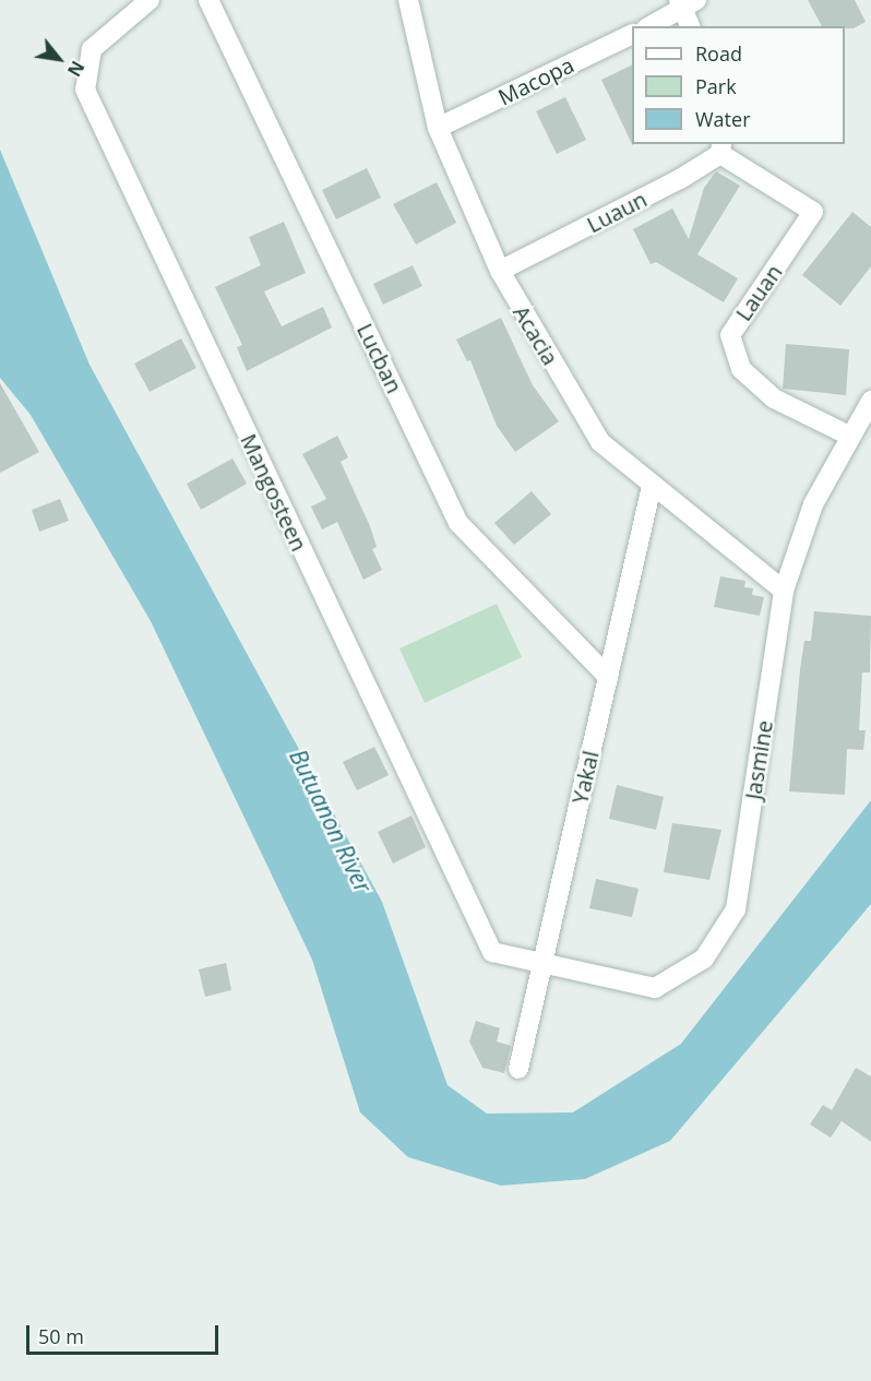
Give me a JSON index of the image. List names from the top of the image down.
{
  "streets": {
    "street": [
      "Macopa",
      "Luaun",
      "Lauan",
      "Acacia",
      "Lucban",
      "Mangosteen",
      "Jasmine",
      "Yakal"
    ]
  },
  "crossings": [
    ["Macopa", "Acacia"],
    ["Luaun", "Lauan"],
    ["Luaun", "Acacia"],
    ["Lauan", "Jasmine"],
    ["Acacia", "Jasmine"],
    ["Acacia", "Yakal"],
    ["Lucban", "Yakal"],
    ["Mangosteen", "Jasmine"],
    ["Mangosteen", "Yakal"],
    ["Jasmine", "Yakal"]
  ],
  "water": ["Butuanon River"],
  "legend": ["Road", "Park", "Water"],
  "scale_bar": "50 m",
  "north": "bottom right"
}
